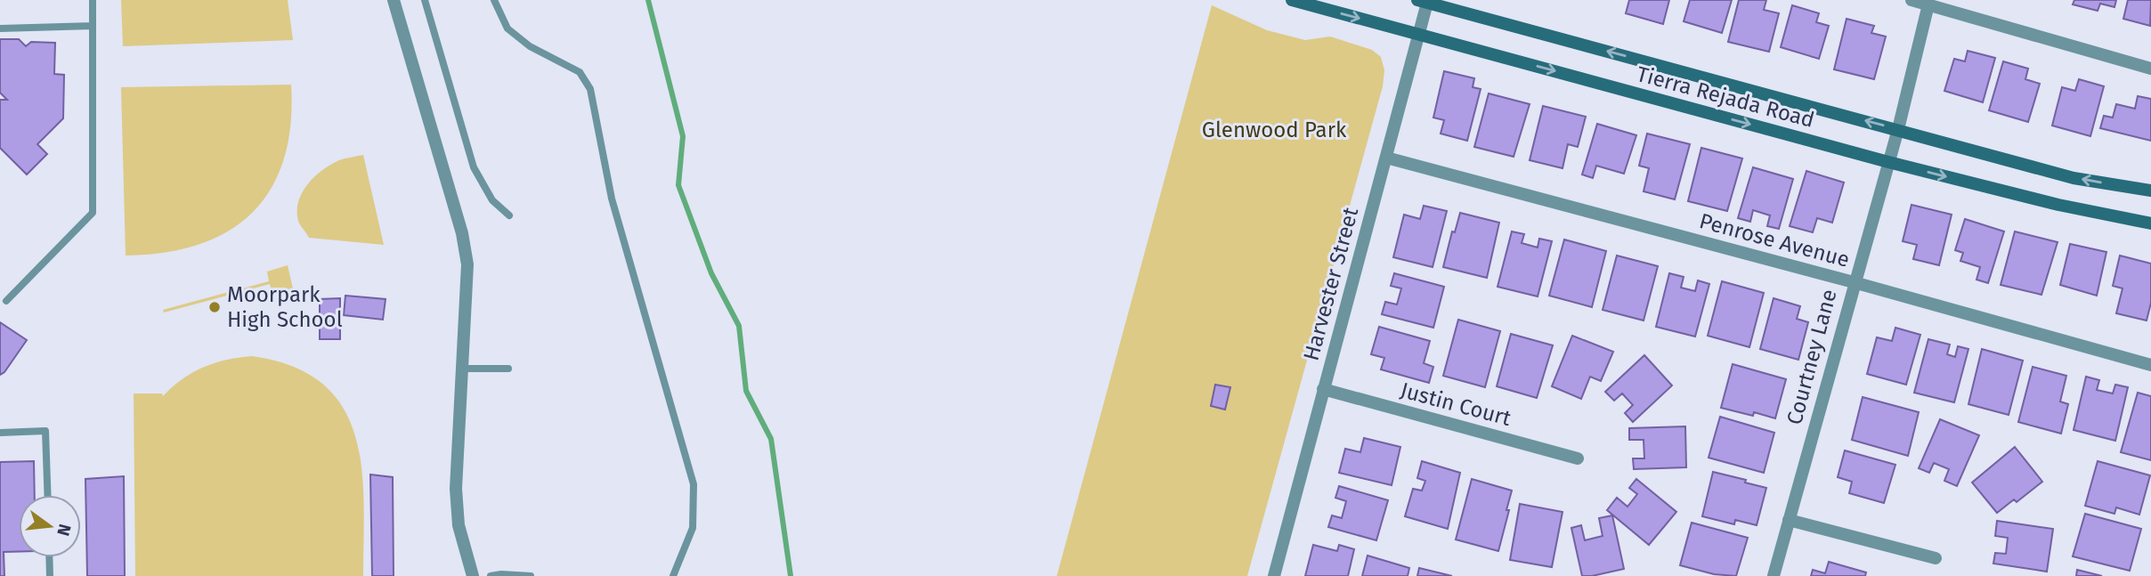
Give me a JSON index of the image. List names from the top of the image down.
{
  "streets": {
    "main road": ["Tierra Rejada Road"],
    "street": [
      "Penrose Avenue",
      "Harvester Street",
      "Courtney Lane",
      "Justin Court"
    ]
  },
  "crossings": [
    ["Tierra Rejada Road", "Harvester Street"],
    ["Tierra Rejada Road", "Courtney Lane"],
    ["Penrose Avenue", "Harvester Street"],
    ["Penrose Avenue", "Courtney Lane"],
    ["Harvester Street", "Justin Court"]
  ],
  "parks": ["Glenwood Park"],
  "places": ["Moorpark High School"],
  "north": "right"
}
